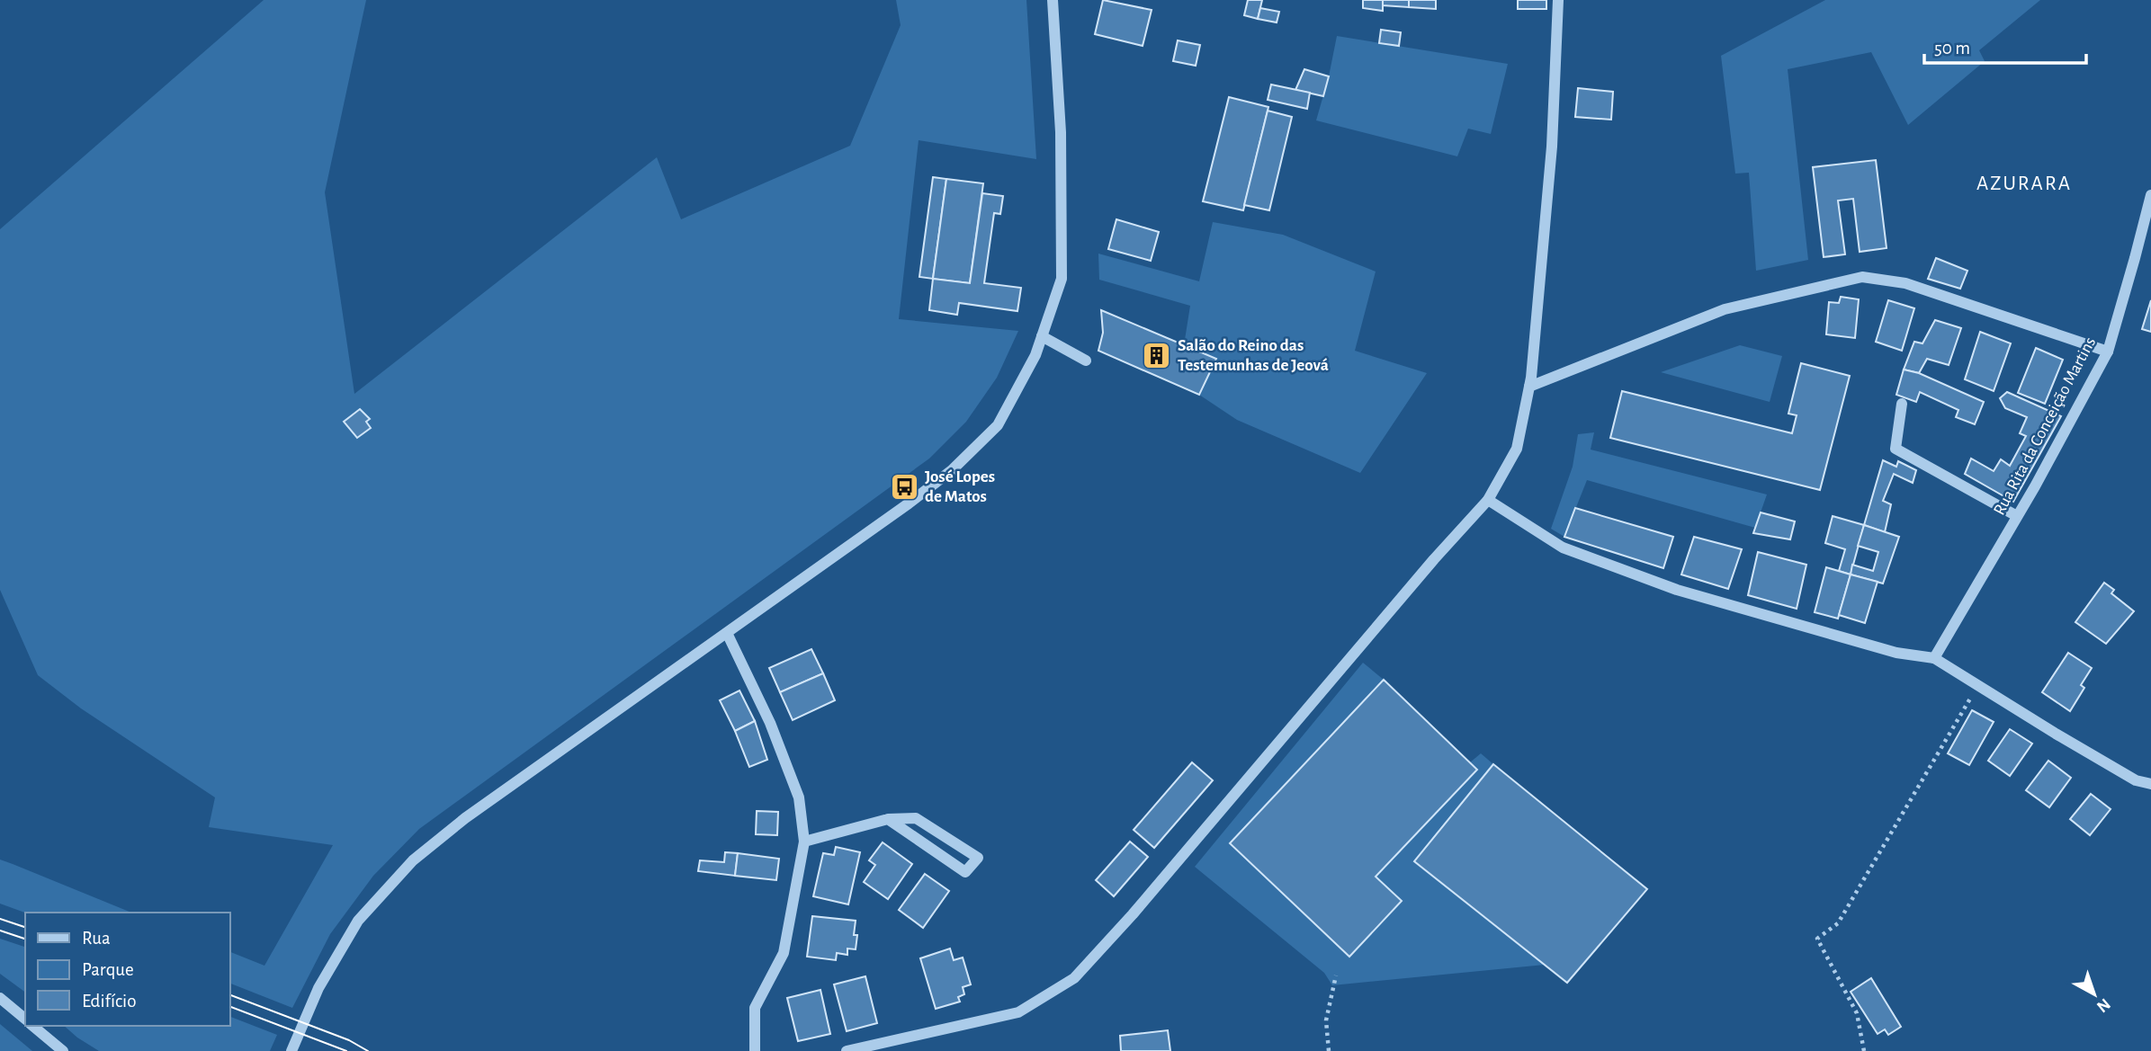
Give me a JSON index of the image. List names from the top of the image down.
{
  "streets": {
    "street": ["Rua Rita da Conceição Martins"]
  },
  "districts": ["AZURARA"],
  "places": {
    "building": ["Salão do Reino das Testemunhas de Jeová"],
    "bus stop": ["José Lopes de Matos"]
  },
  "legend": ["Rua", "Parque", "Edifício"],
  "scale_bar": "50 m",
  "north": "bottom right"
}
